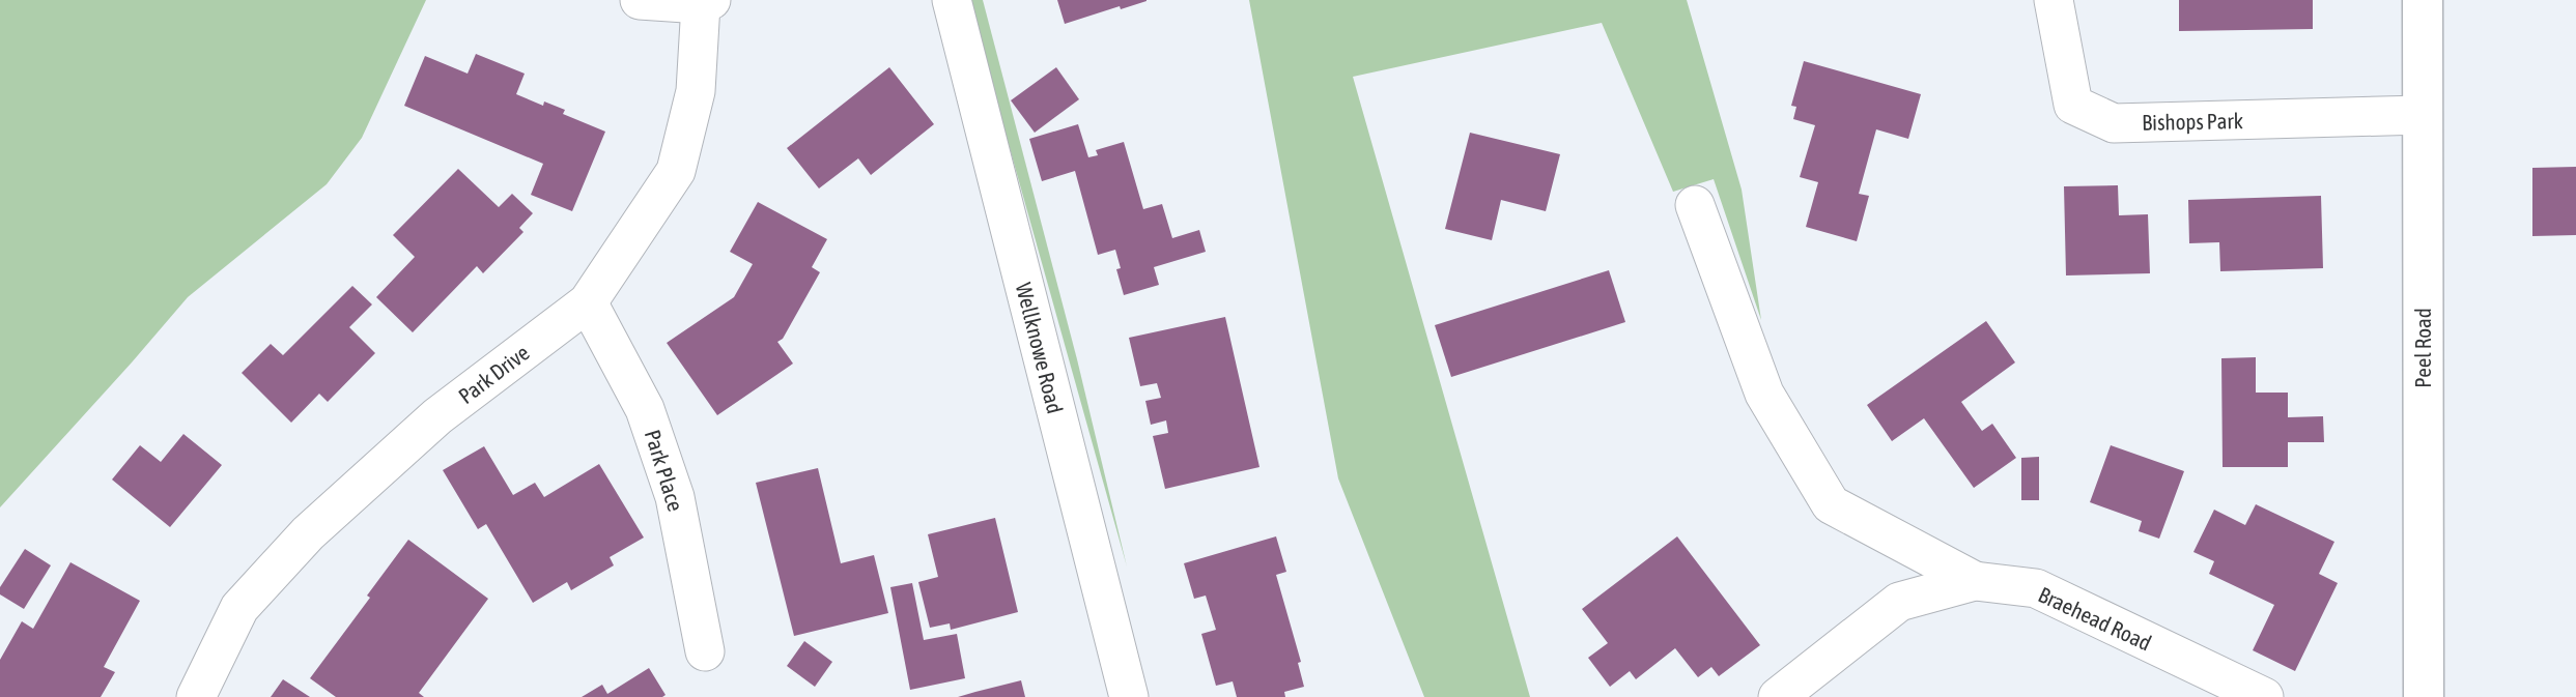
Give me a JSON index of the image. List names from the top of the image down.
{
  "streets": {
    "street": [
      "Bishops Park",
      "Wellknowe Road",
      "Peel Road",
      "Park Drive",
      "Park Place",
      "Braehead Road"
    ]
  },
  "crossings": [
    ["Bishops Park", "Peel Road"],
    ["Park Drive", "Park Place"]
  ]
}
